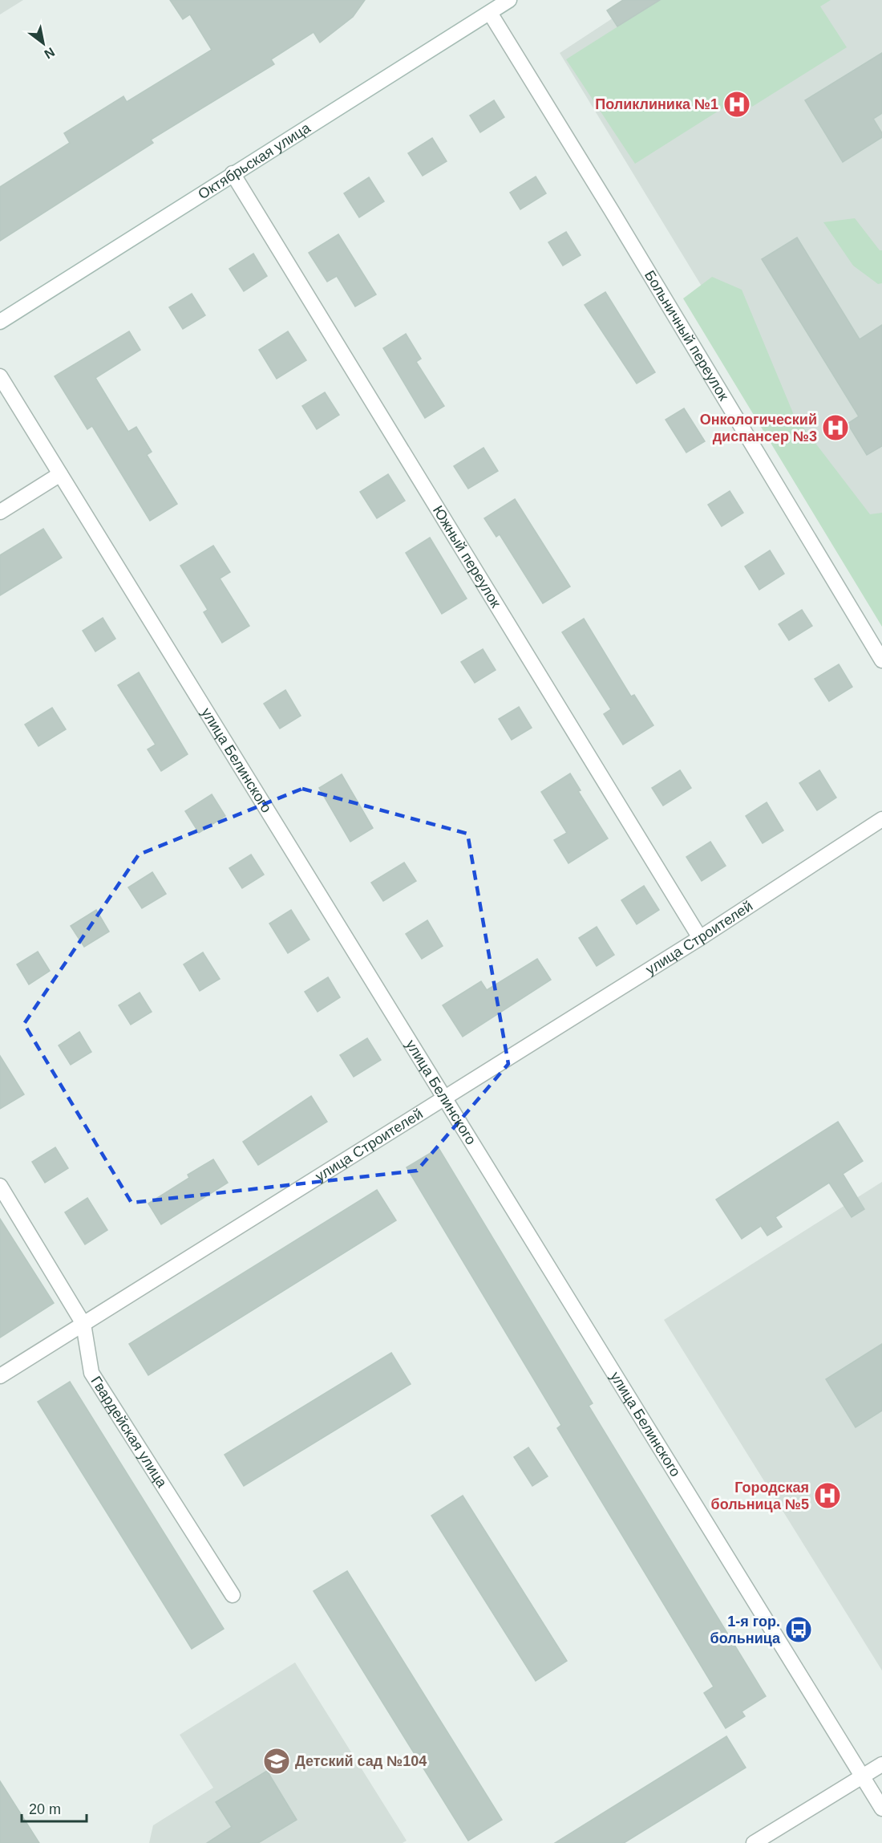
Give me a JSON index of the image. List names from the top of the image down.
{
  "streets": {
    "street": [
      "Октябрьская улица",
      "Больничный переулок",
      "Южный переулок",
      "улица Белинского",
      "улица Строителей",
      "Гвардейская улица"
    ]
  },
  "crossings": [
    ["Октябрьская улица", "Больничный переулок"],
    ["Октябрьская улица", "Южный переулок"],
    ["Южный переулок", "улица Строителей"],
    ["улица Белинского", "улица Строителей"],
    ["улица Строителей", "Гвардейская улица"]
  ],
  "places": {
    "hospital": ["Поликлиника №1", "Онкологический диспансер №3", "Городская больница №5"],
    "bus stop": ["1-я гор. больница"],
    "school or university": ["Детский сад №104"]
  },
  "scale_bar": "20 m",
  "north": "bottom right"
}
